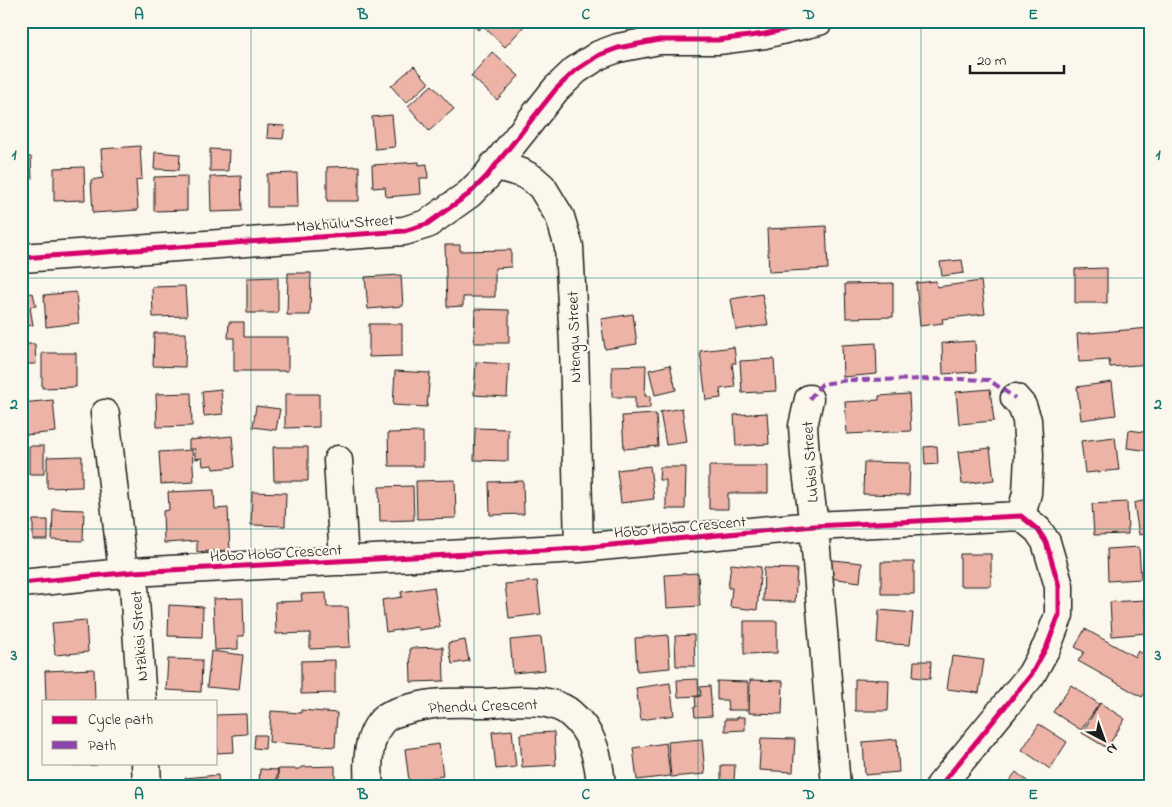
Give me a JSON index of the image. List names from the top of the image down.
{
  "streets": {
    "street": [
      "Makhulu Street",
      "Ntengu Street",
      "Lubisi Street",
      "Hobo Hobo Crescent",
      "Ntzikisi Street",
      "Phendu Crescent"
    ]
  },
  "crossings": [
    ["Makhulu Street", "Ntengu Street"],
    ["Ntengu Street", "Hobo Hobo Crescent"],
    ["Lubisi Street", "Hobo Hobo Crescent"],
    ["Hobo Hobo Crescent", "Ntzikisi Street"]
  ],
  "legend": ["Cycle path", "Path"],
  "scale_bar": "20 m",
  "north": "bottom right",
  "grid": {
    "columns": [
      "A",
      "B",
      "C",
      "D",
      "E"
    ],
    "rows": ["1", "2", "3"]
  }
}
